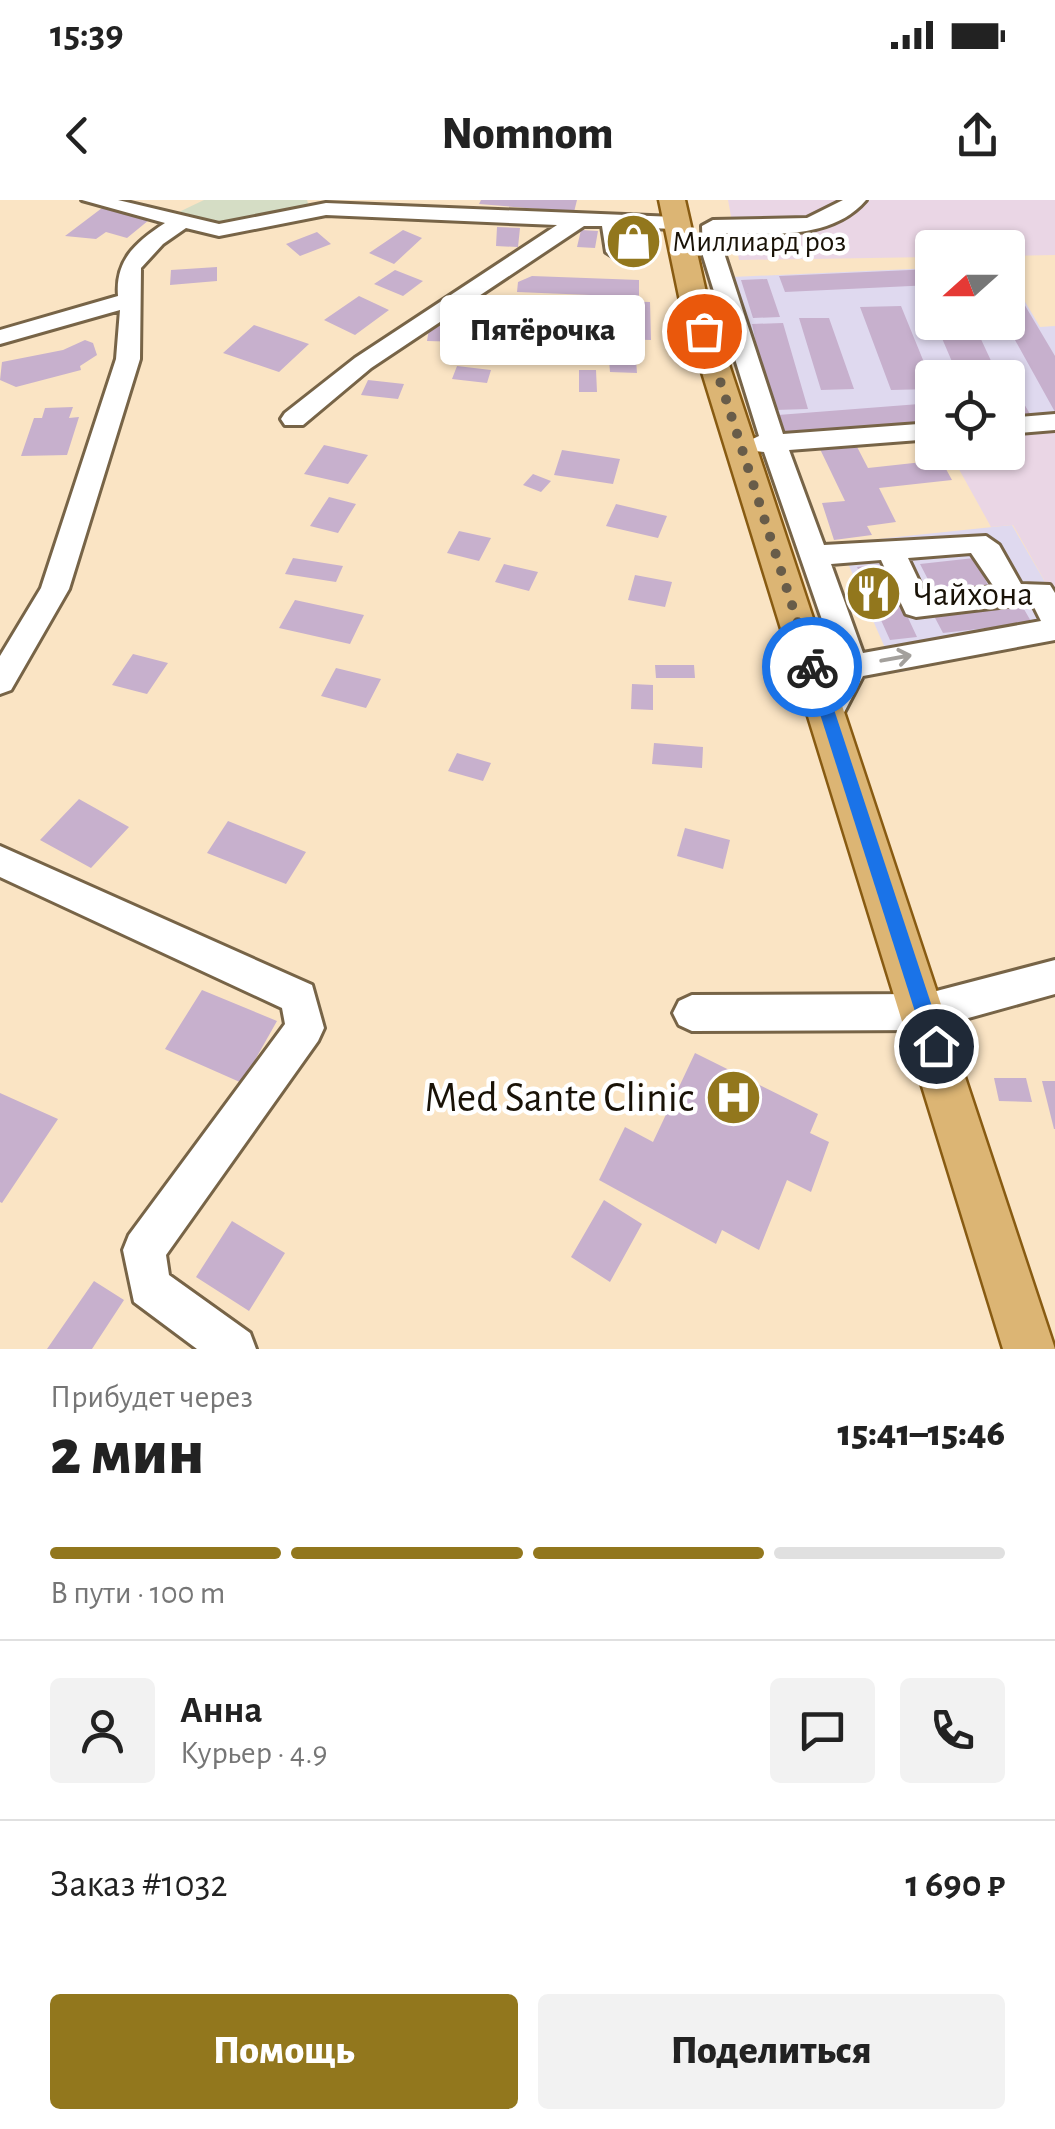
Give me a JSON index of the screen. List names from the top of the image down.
{
  "places": {
    "shop": ["Миллиард роз"],
    "other": ["Пятёрочка"],
    "restaurant": ["Чайхона"],
    "hospital": ["Med Sante Clinic"]
  },
  "north": "left",
  "page": {
    "status": "15:39",
    "header": "Nomnom",
    "bubble": "Пятёрочка",
    "heading": ["2 мин", "Прибудет через", "15:41–15:46"],
    "panel": [
      "Анна",
      "Курьер · 4.9",
      "Заказ #1032",
      "1 690 ₽"
    ],
    "bar": "В пути · 100 m",
    "buttons": ["Помощь", "Поделиться"]
  }
}
